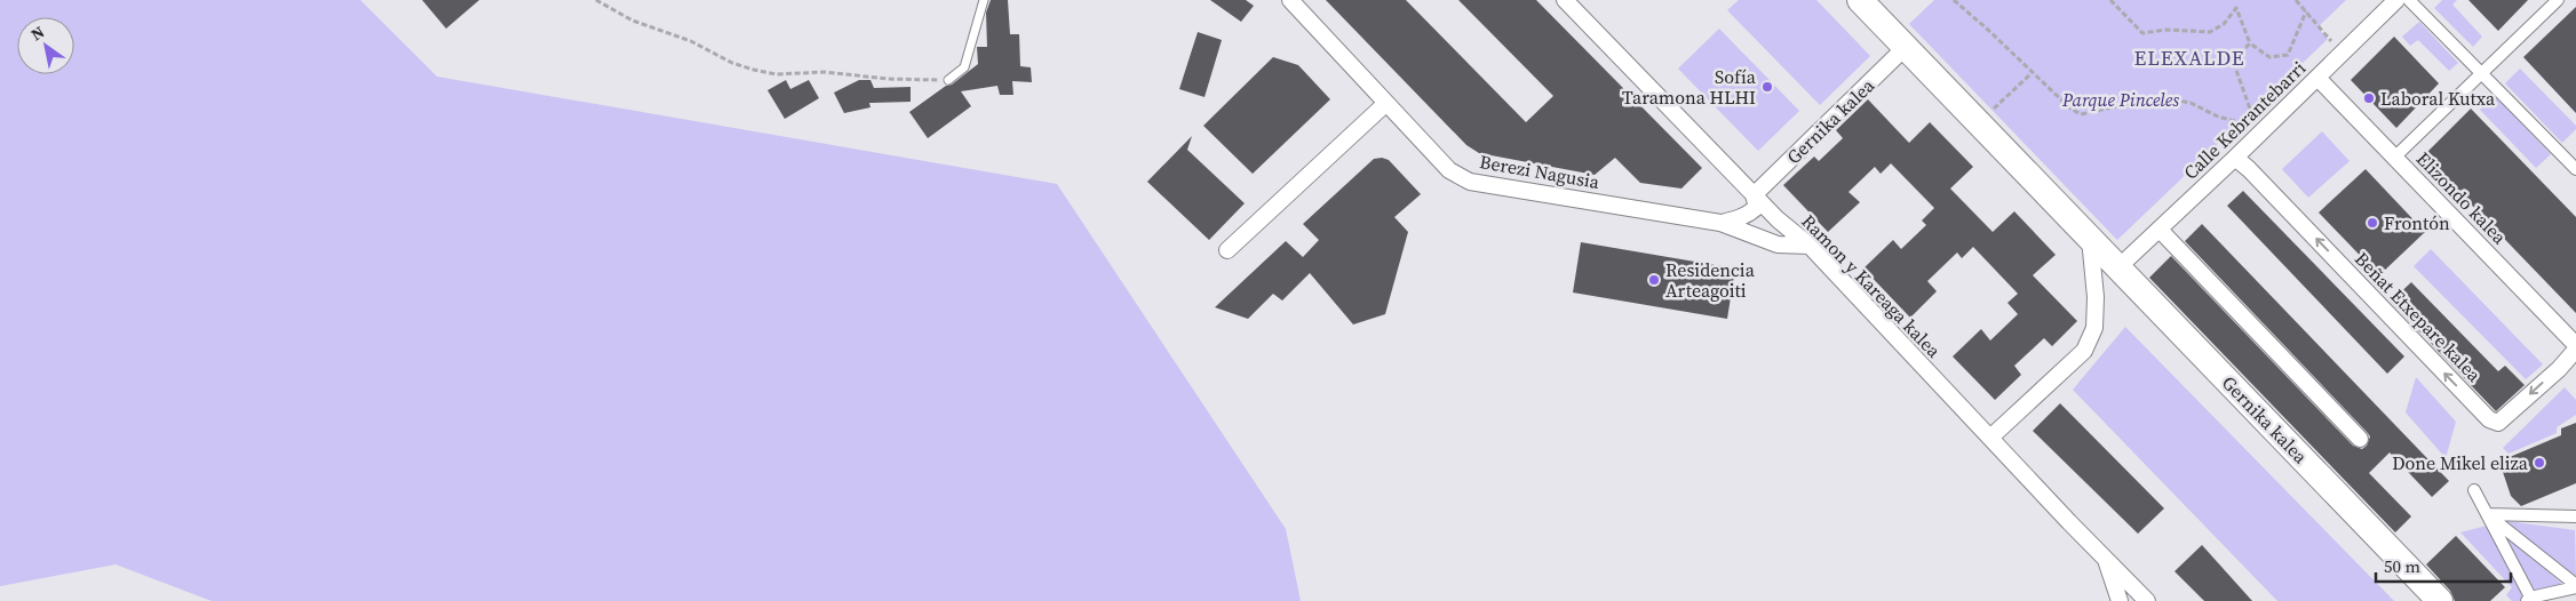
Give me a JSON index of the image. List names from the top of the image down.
{
  "streets": {
    "main road": ["Gernika kalea"],
    "street": [
      "Calle Kebrantebarri",
      "Berezi Nagusia",
      "Elizondo kalea",
      "Ramon y Kareaga kalea",
      "Beñat Etxepare kalea"
    ]
  },
  "crossings": [
    ["Calle Kebrantebarri", "Gernika kalea"],
    ["Calle Kebrantebarri", "Elizondo kalea"],
    ["Calle Kebrantebarri", "Beñat Etxepare kalea"],
    ["Gernika kalea", "Berezi Nagusia"],
    ["Gernika kalea", "Ramon y Kareaga kalea"],
    ["Berezi Nagusia", "Ramon y Kareaga kalea"]
  ],
  "districts": ["ELEXALDE"],
  "parks": ["Parque Pinceles"],
  "places": [
    "Sofía Taramona HLHI",
    "Laboral Kutxa",
    "Frontón",
    "Residencia Arteagoiti",
    "Done Mikel eliza"
  ],
  "scale_bar": "50 m",
  "north": "top left"
}
